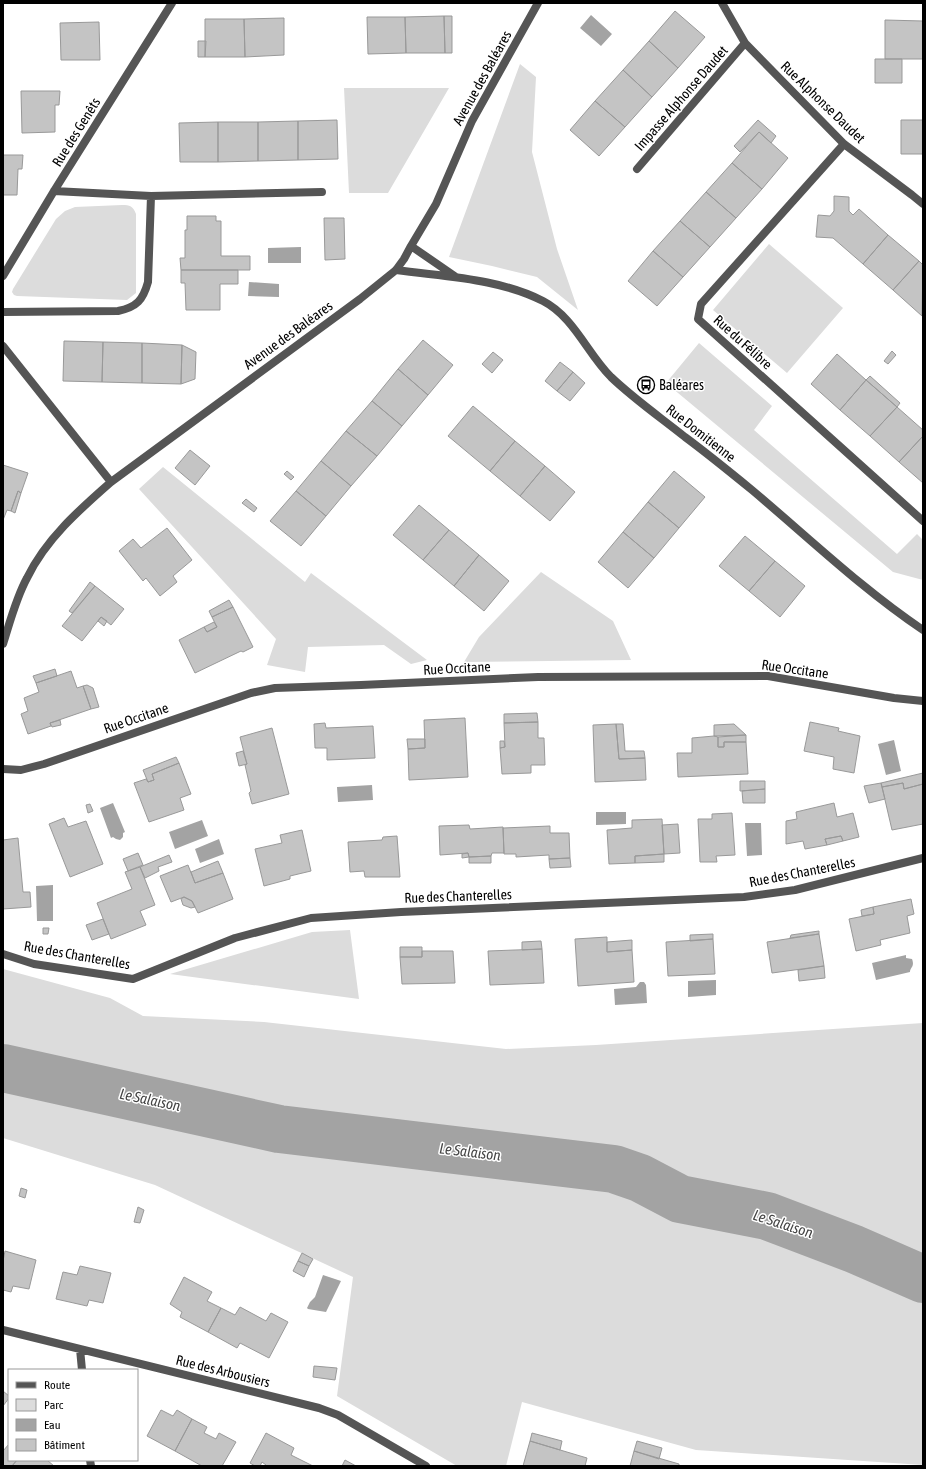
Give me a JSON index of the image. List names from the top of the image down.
{
  "streets": {
    "street": [
      "Avenue des Baléares",
      "Impasse Alphonse Daudet",
      "Rue Alphonse Daudet",
      "Rue des Genêts",
      "Rue du Félibre",
      "Rue Domitienne",
      "Rue Occitane",
      "Rue des Chanterelles",
      "Rue des Arbousiers"
    ]
  },
  "crossings": [
    ["Avenue des Baléares", "Rue Domitienne"],
    ["Impasse Alphonse Daudet", "Rue Alphonse Daudet"],
    ["Rue Alphonse Daudet", "Rue du Félibre"]
  ],
  "water": ["Le Salaison"],
  "places": {
    "bus stop": ["Baléares"]
  },
  "legend": [
    "Route",
    "Parc",
    "Eau",
    "Bâtiment"
  ]
}
